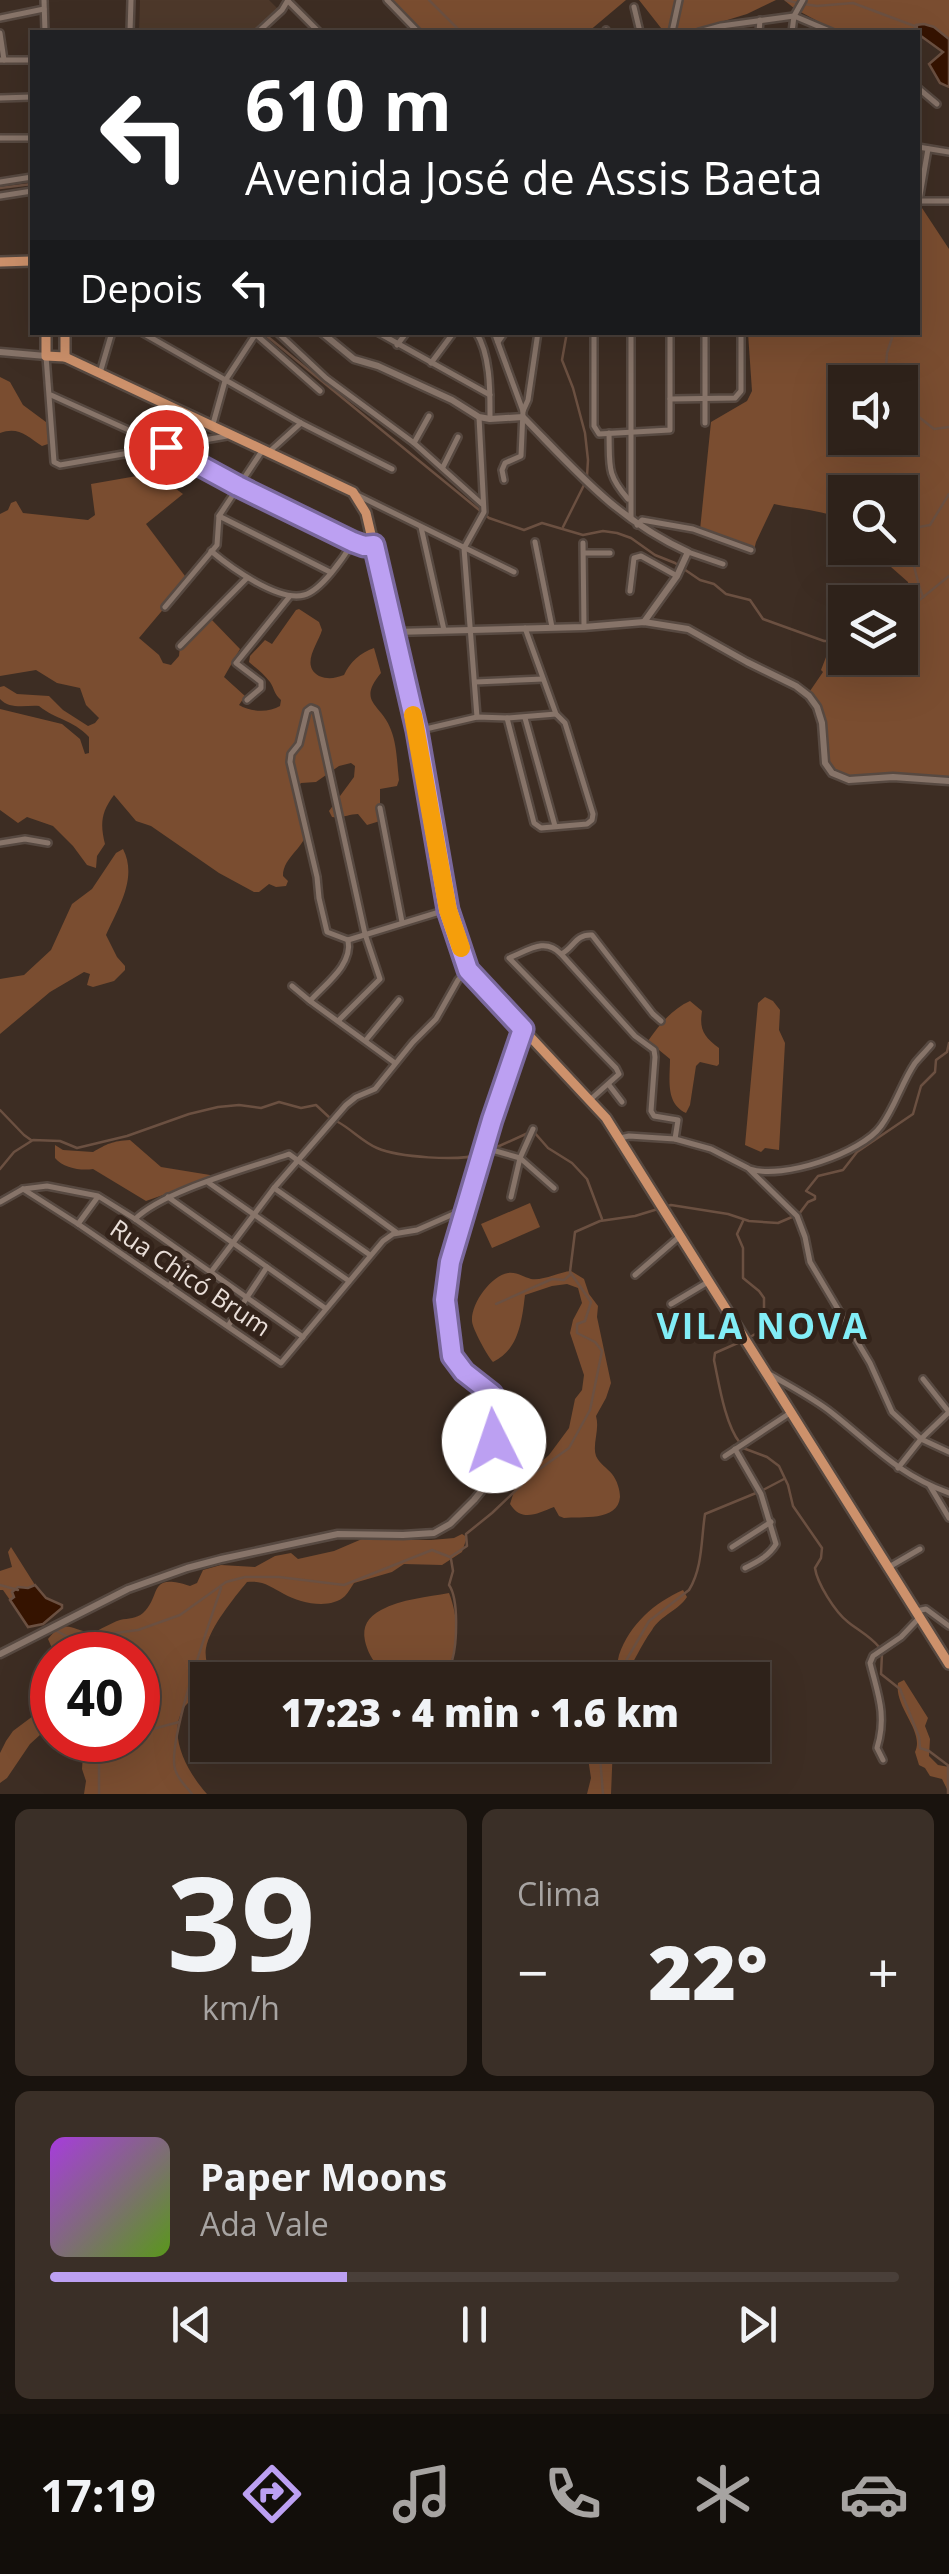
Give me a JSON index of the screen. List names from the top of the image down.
{
  "streets": {
    "street": ["Rua Chicó Brum"]
  },
  "districts": ["VILA NOVA"],
  "page": {
    "turn": ["610 m", "Avenida José de Assis Baeta"],
    "then": "Depois",
    "limit": "40",
    "trip": "17:23 · 4 min · 1.6 km",
    "tile": [
      ["39", "km/h"],
      "Clima"
    ],
    "heat": ["−", "22°", "+"],
    "song": ["Paper Moons", "Ada Vale"],
    "tabs": "17:19"
  }
}
